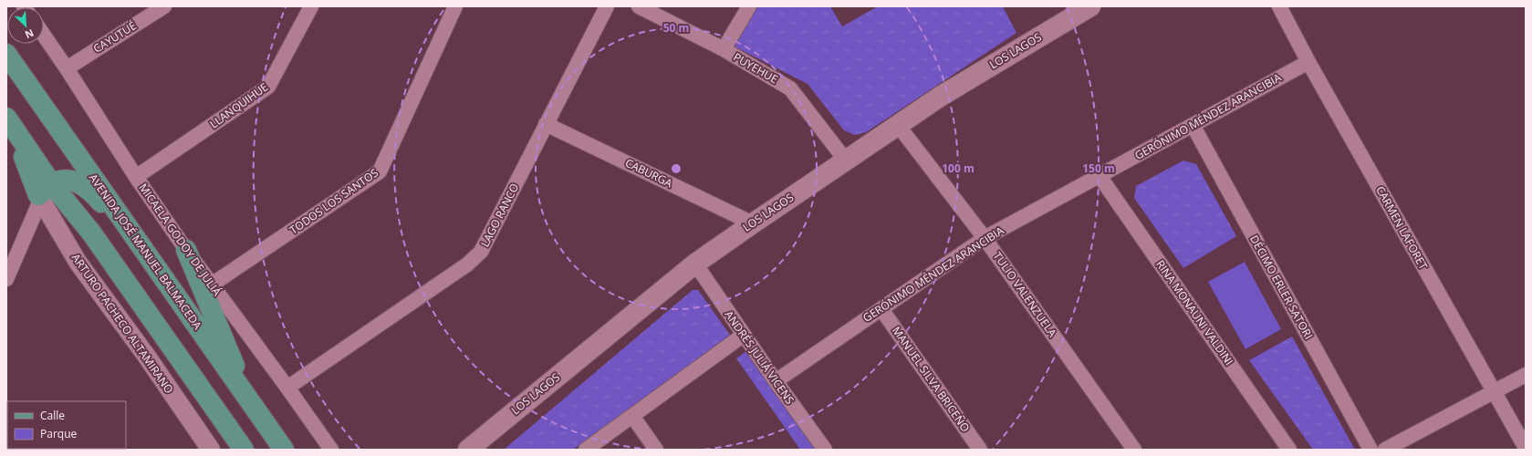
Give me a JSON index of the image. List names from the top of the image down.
{
  "streets": {
    "main road": ["LOS LAGOS", "AVENIDA JOSÉ MANUEL BALMACEDA"],
    "street": [
      "CAYUTUÉ",
      "PUYEHUE",
      "LLANQUIHUE",
      "GERÓNIMO MÉNDEZ ARANCIBIA",
      "CABURGA",
      "TODOS LOS SANTOS",
      "LAGO RANCO",
      "CARMEN LAFORET",
      "MICAELA GODOY DE JULIÁ",
      "DÉCIMO ERLER SATORI",
      "TULIO VALENZUELA",
      "RINA MONAUNI VALDINI",
      "ARTURO PACHECO ALTAMIRANO",
      "ANDRÉS JULIÁ VICENS",
      "MANUEL SILVA BRICEÑO"
    ]
  },
  "crossings": [
    ["CAYUTUÉ", "MICAELA GODOY DE JULIÁ"],
    ["LOS LAGOS", "PUYEHUE"],
    ["LOS LAGOS", "CABURGA"],
    ["LOS LAGOS", "TULIO VALENZUELA"],
    ["LOS LAGOS", "ANDRÉS JULIÁ VICENS"],
    ["LLANQUIHUE", "MICAELA GODOY DE JULIÁ"],
    ["GERÓNIMO MÉNDEZ ARANCIBIA", "CARMEN LAFORET"],
    ["GERÓNIMO MÉNDEZ ARANCIBIA", "DÉCIMO ERLER SATORI"],
    ["GERÓNIMO MÉNDEZ ARANCIBIA", "TULIO VALENZUELA"],
    ["GERÓNIMO MÉNDEZ ARANCIBIA", "RINA MONAUNI VALDINI"],
    ["GERÓNIMO MÉNDEZ ARANCIBIA", "ANDRÉS JULIÁ VICENS"],
    ["GERÓNIMO MÉNDEZ ARANCIBIA", "MANUEL SILVA BRICEÑO"],
    ["CABURGA", "LAGO RANCO"],
    ["TODOS LOS SANTOS", "MICAELA GODOY DE JULIÁ"],
    ["LAGO RANCO", "MICAELA GODOY DE JULIÁ"]
  ],
  "legend": ["Calle", "Parque"],
  "north": "bottom right",
  "rings": ["50 m", "100 m", "150 m"]
}
